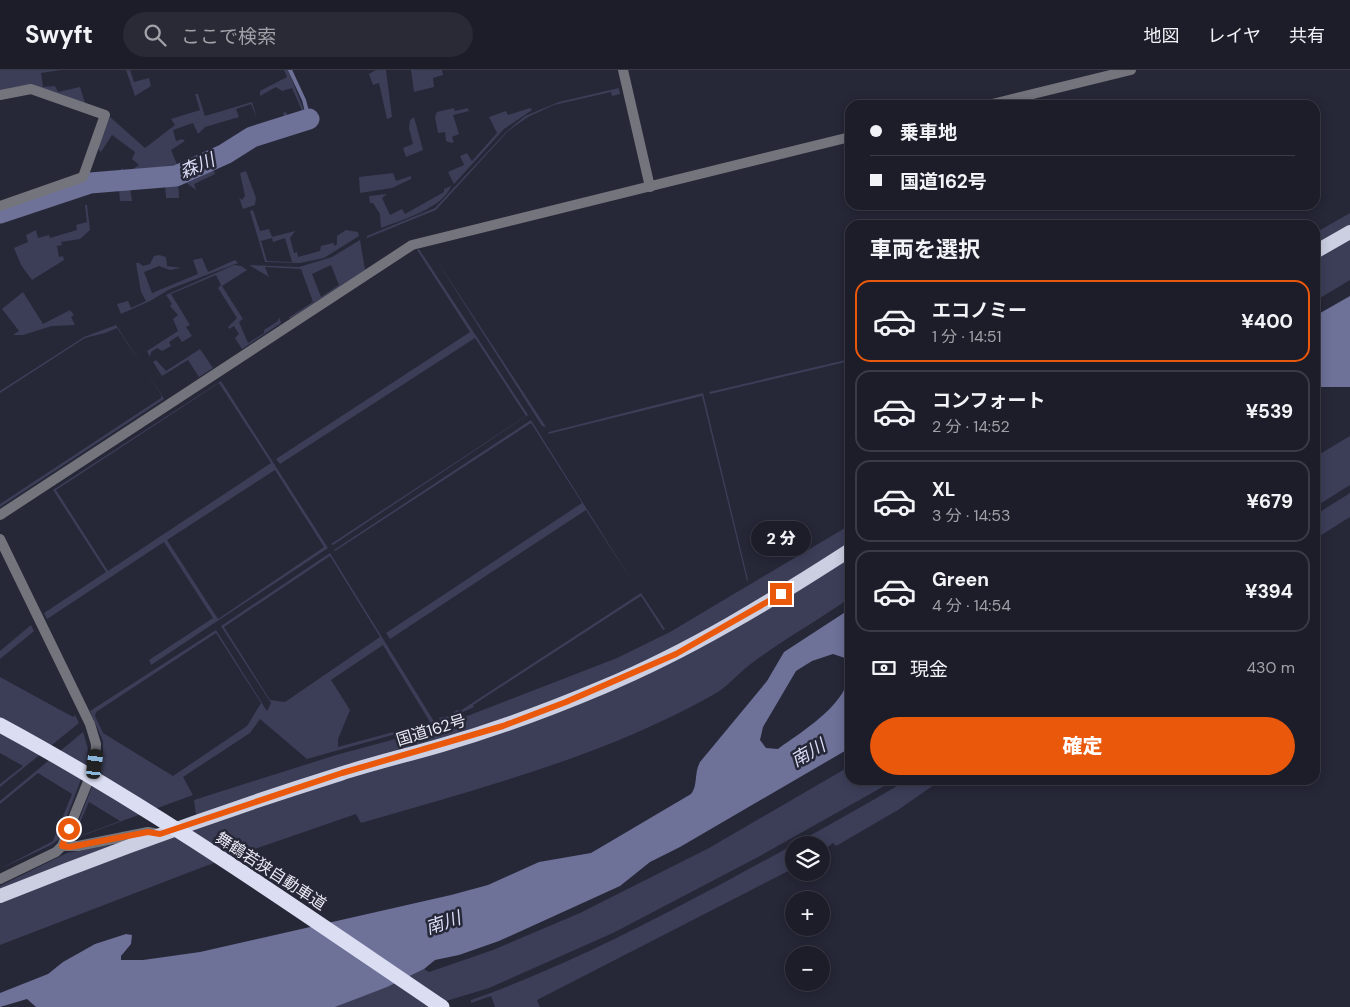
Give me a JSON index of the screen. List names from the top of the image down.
{
  "streets": {
    "highway": ["国道162号", "舞鶴若狭自動車道"]
  },
  "water": ["森川", "南川"],
  "page": {
    "header": "Swyft",
    "search": "ここで検索",
    "nav": ["地図", "レイヤ", "共有"],
    "banner": ["乗車地", "国道162号"],
    "heading": "車両を選択",
    "list": [
      {
        "name": "エコノミー",
        "note": "1 分 · 14:51",
        "value": "¥400"
      },
      {
        "name": "コンフォート",
        "note": "2 分 · 14:52",
        "value": "¥539"
      },
      {
        "name": "XL",
        "note": "3 分 · 14:53",
        "value": "¥679"
      },
      {
        "name": "Green",
        "note": "4 分 · 14:54",
        "value": "¥394"
      }
    ],
    "bubble": "2 分",
    "pay": ["現金", "430 m"],
    "buttons": "確定",
    "map_buttons": ["+", "−"]
  }
}
